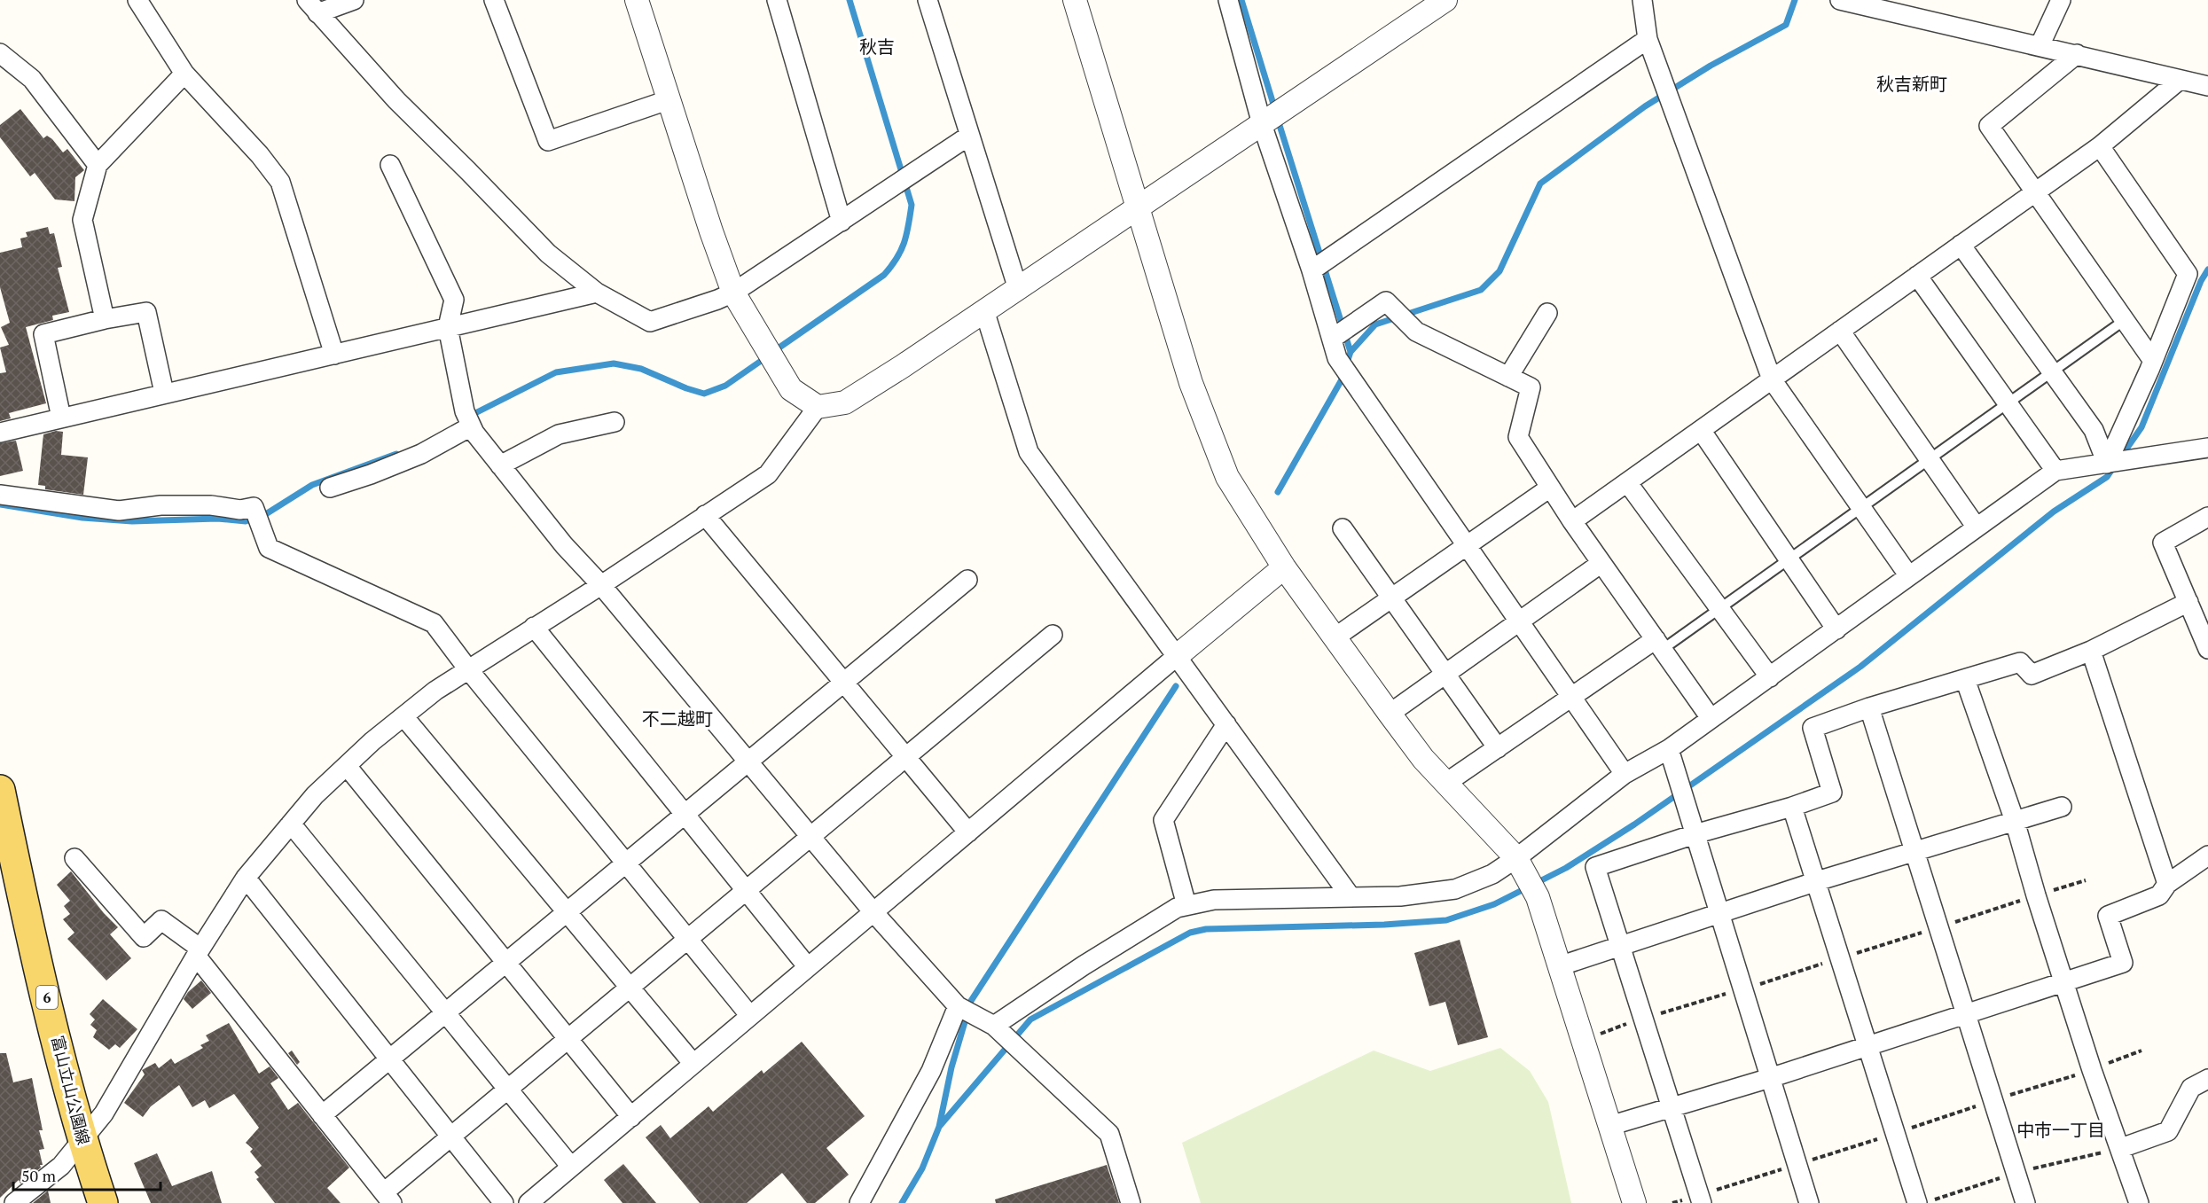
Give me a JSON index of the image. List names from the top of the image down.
{
  "streets": {
    "main road": ["6", "富山立山公園線"]
  },
  "districts": [
    "秋吉",
    "秋吉新町",
    "不二越町",
    "中市一丁目"
  ],
  "scale_bar": "50 m"
}
